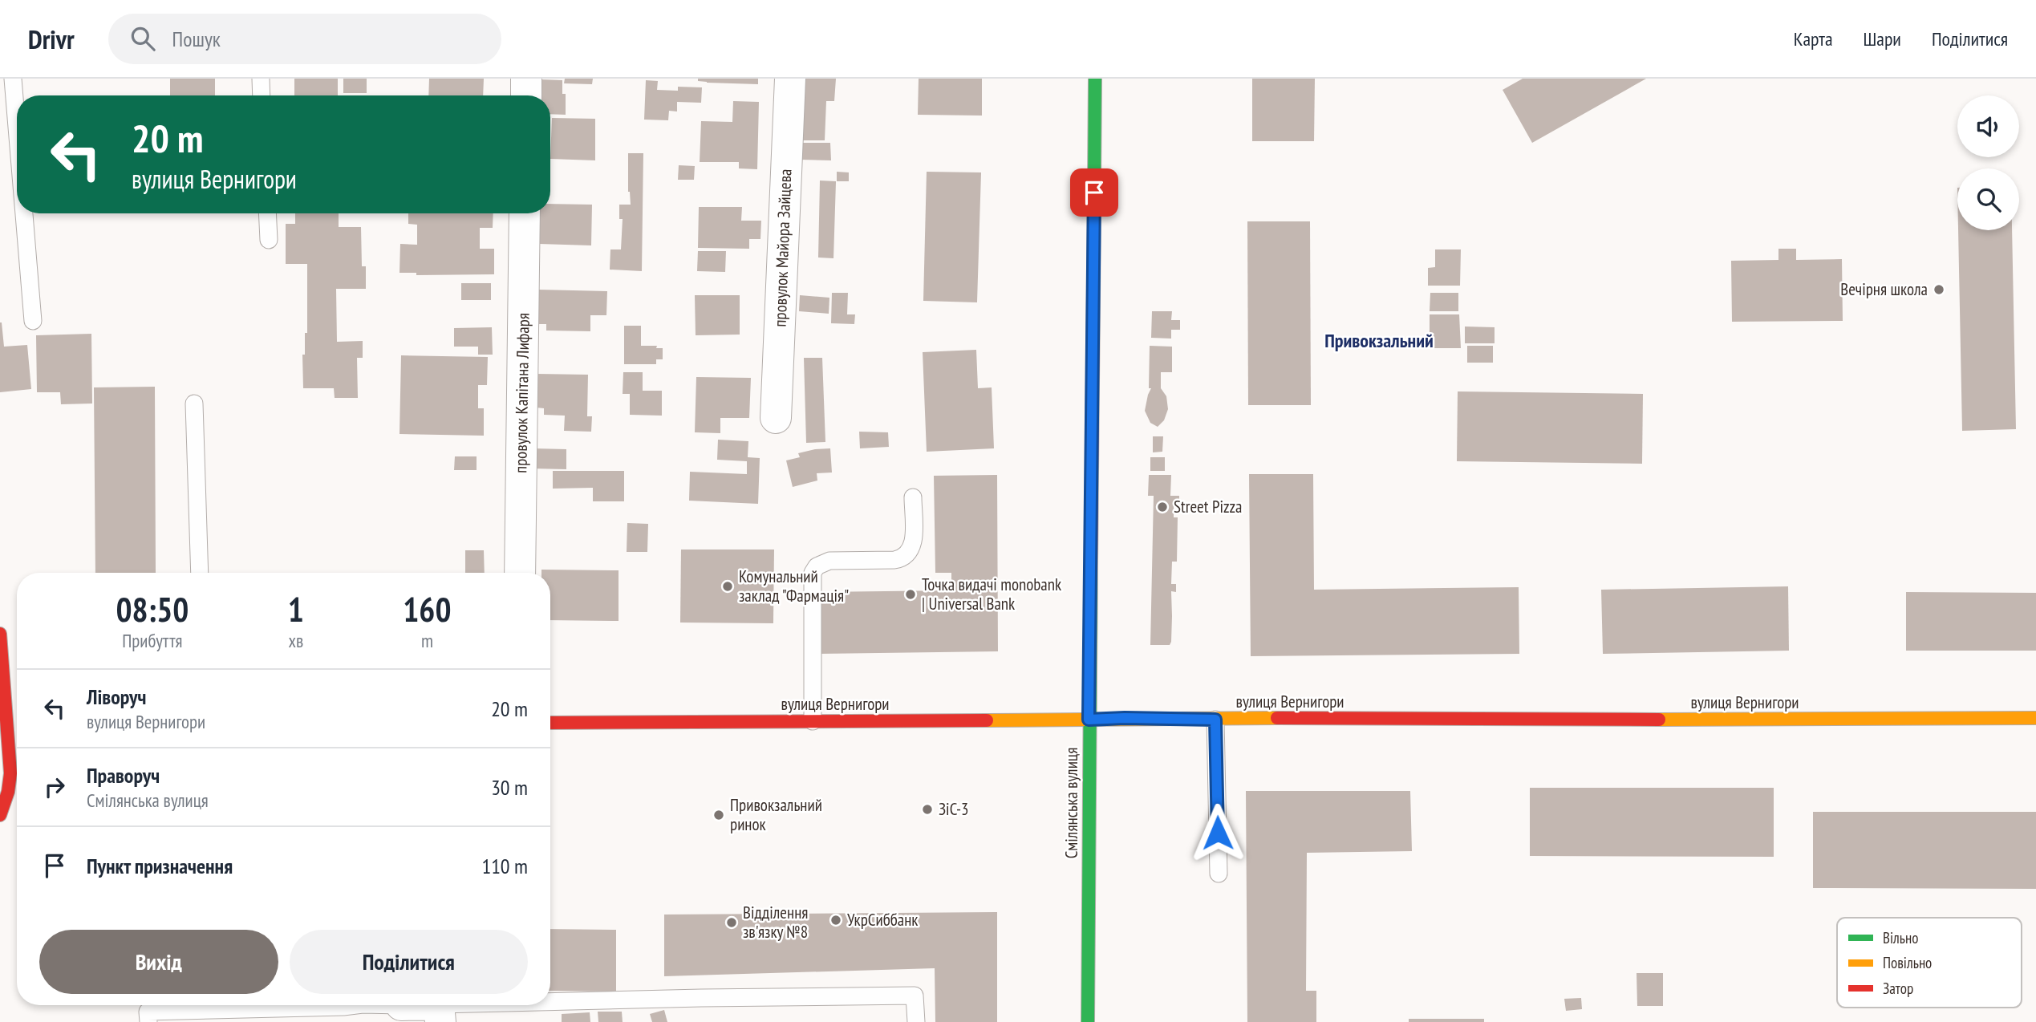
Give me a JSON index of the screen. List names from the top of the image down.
{
  "streets": {
    "street": [
      "провулок Майора Зайцева",
      "провулок Капітана Лифаря",
      "вулиця Вернигори",
      "Смілянська вулиця"
    ]
  },
  "crossings": [
    ["вулиця Вернигори", "Смілянська вулиця"]
  ],
  "districts": ["Привокзальний"],
  "places": [
    "Вечірня школа",
    "Street Pizza",
    "Комунальний заклад \"Фармація\"",
    "Точка видачі monobank | Universal Bank",
    "ЗіС-3",
    "Привокзальний ринок",
    "УкрСиббанк",
    "Відділення зв'язку №8"
  ],
  "legend": ["Вільно", "Повільно", "Затор"],
  "page": {
    "header": "Drivr",
    "search": "Пошук",
    "nav": ["Карта", "Шари", "Поділитися"],
    "turn": ["20 m", "вулиця Вернигори"],
    "eta": [
      "08:50",
      "Прибуття",
      "1",
      "хв",
      "160",
      "m"
    ],
    "list": [
      {
        "name": "Ліворуч",
        "note": "вулиця Вернигори",
        "value": "20 m"
      },
      {
        "name": "Праворуч",
        "note": "Смілянська вулиця",
        "value": "30 m"
      },
      {
        "name": "Пункт призначення",
        "value": "110 m"
      }
    ],
    "buttons": ["Вихід", "Поділитися"]
  }
}
